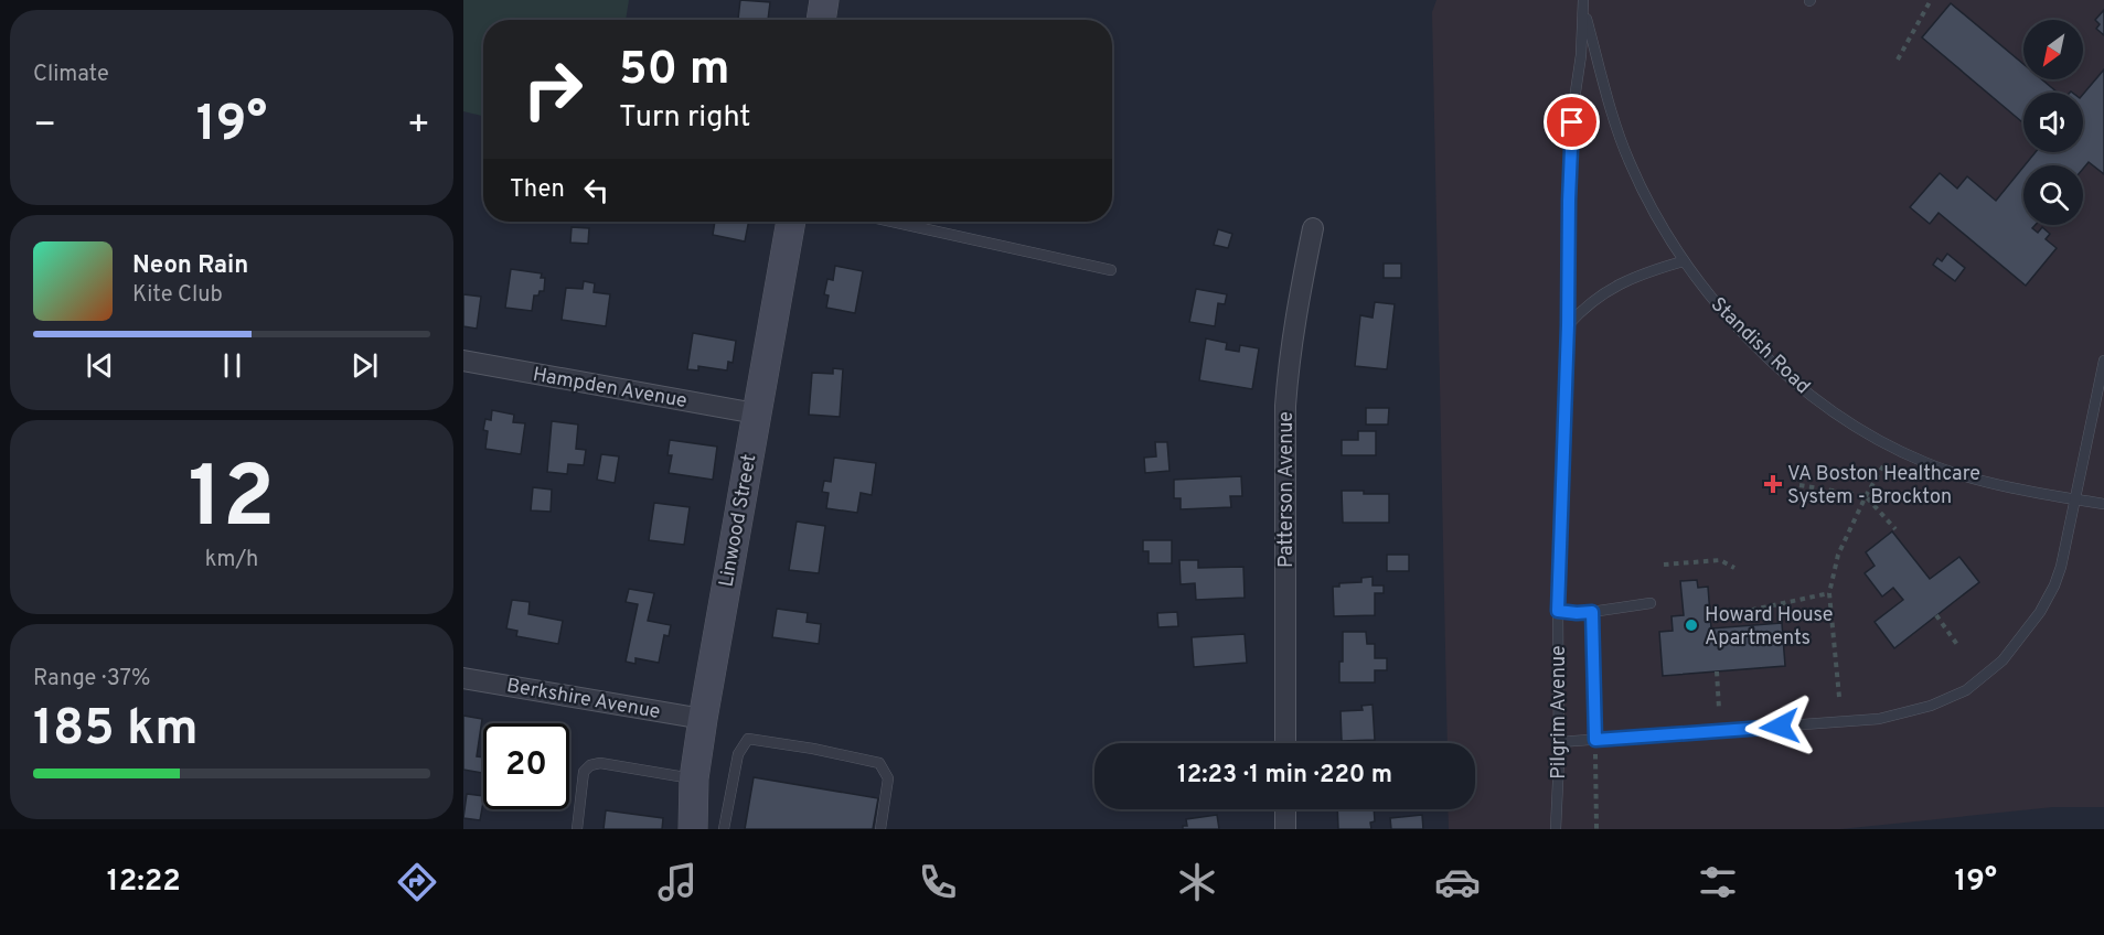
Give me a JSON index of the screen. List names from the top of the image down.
{
  "streets": {
    "street": [
      "Hampden Avenue",
      "Patterson Avenue",
      "Linwood Street",
      "Berkshire Avenue"
    ],
    "lane": ["Standish Road", "Pilgrim Avenue"]
  },
  "crossings": [
    ["Standish Road", "Pilgrim Avenue"],
    ["Hampden Avenue", "Linwood Street"],
    ["Linwood Street", "Berkshire Avenue"]
  ],
  "places": {
    "health": ["VA Boston Healthcare System - Brockton"],
    "other": ["Howard House Apartments"]
  },
  "north": "bottom left",
  "page": {
    "tile": [
      "Climate",
      ["12", "km/h"],
      ["Range · 37%", "185 km"]
    ],
    "turn": ["50 m", "Turn right"],
    "heat": ["−", "19°", "+"],
    "then": "Then",
    "song": ["Neon Rain", "Kite Club"],
    "limit": "20",
    "trip": "12:23 · 1 min · 220 m",
    "tabs": ["12:22", "19°"]
  }
}
